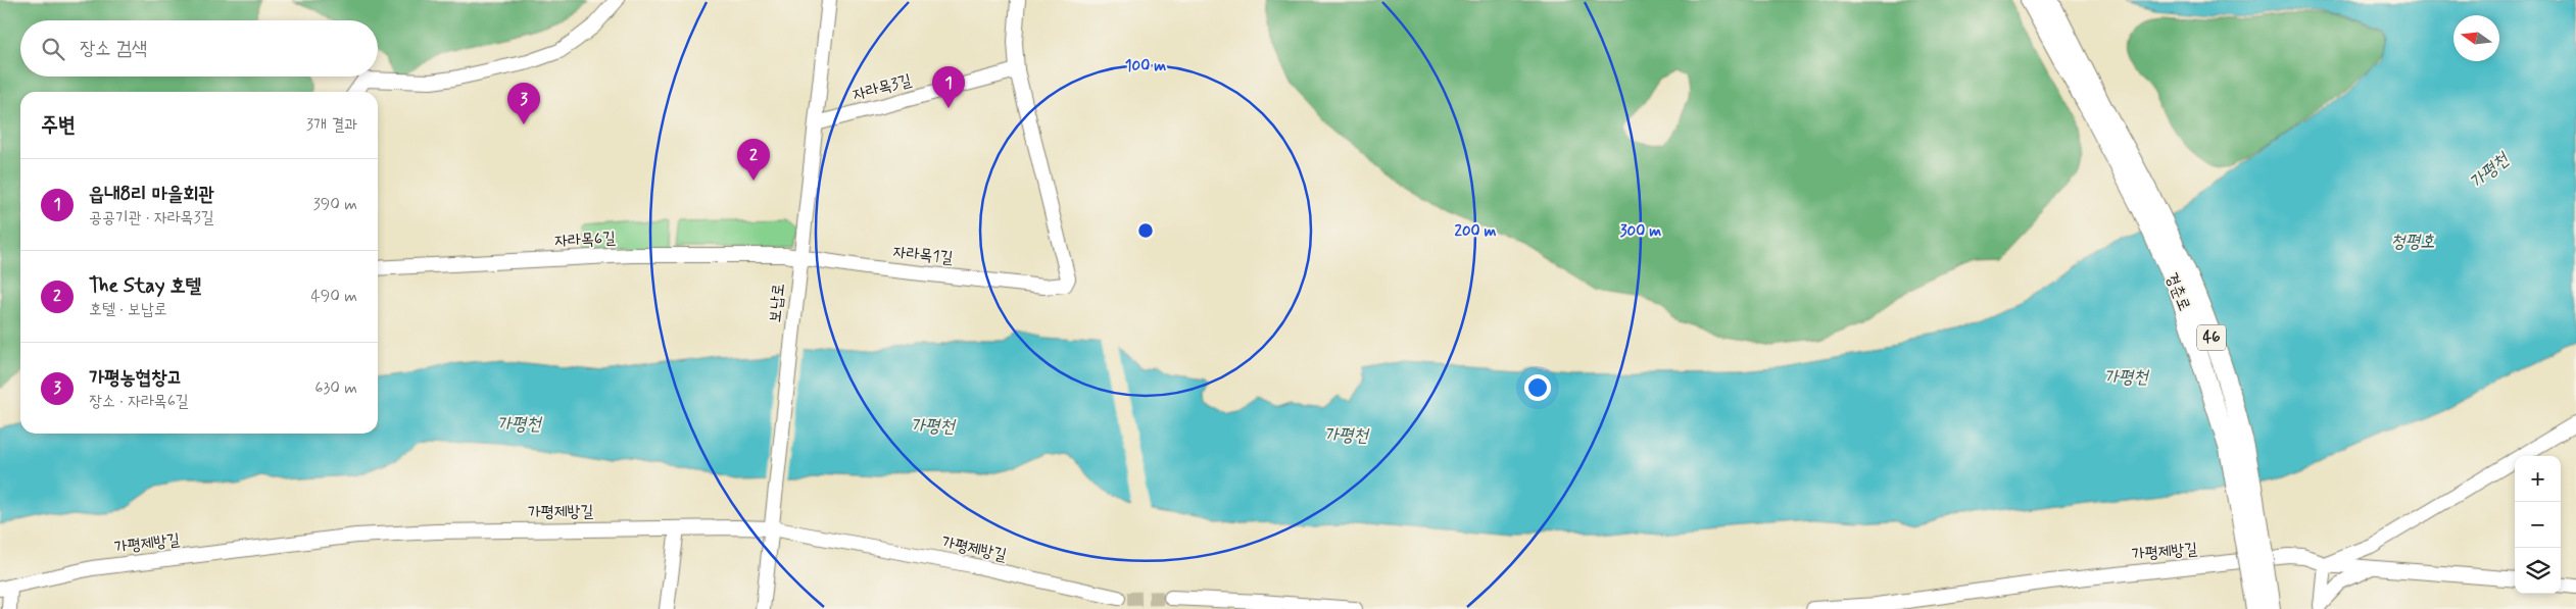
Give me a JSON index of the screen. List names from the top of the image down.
{
  "streets": {
    "main road": ["경춘로", "46"],
    "street": [
      "자라목3길",
      "자라목6길",
      "자라목1길",
      "보납로",
      "가평제방길"
    ]
  },
  "crossings": [
    ["자라목3길", "자라목1길"],
    ["자라목3길", "보납로"],
    ["자라목6길", "자라목1길"],
    ["자라목6길", "보납로"],
    ["자라목1길", "보납로"],
    ["보납로", "가평제방길"]
  ],
  "water": ["가평천", "청평호"],
  "north": "left",
  "page": {
    "search": "장소 검색",
    "pins": ["1", "3", "2"],
    "heading": ["주변", "3개 결과"],
    "list": [
      {
        "mark": "1",
        "name": "읍내8리 마을회관",
        "note": "공공기관 · 자라목3길",
        "value": "390 m"
      },
      {
        "mark": "2",
        "name": "The Stay 호텔",
        "note": "호텔 · 보납로",
        "value": "490 m"
      },
      {
        "mark": "3",
        "name": "가평농협창고",
        "note": "장소 · 자라목6길",
        "value": "630 m"
      }
    ],
    "map_buttons": ["+", "−"]
  },
  "rings": ["100 m", "200 m", "300 m"]
}
